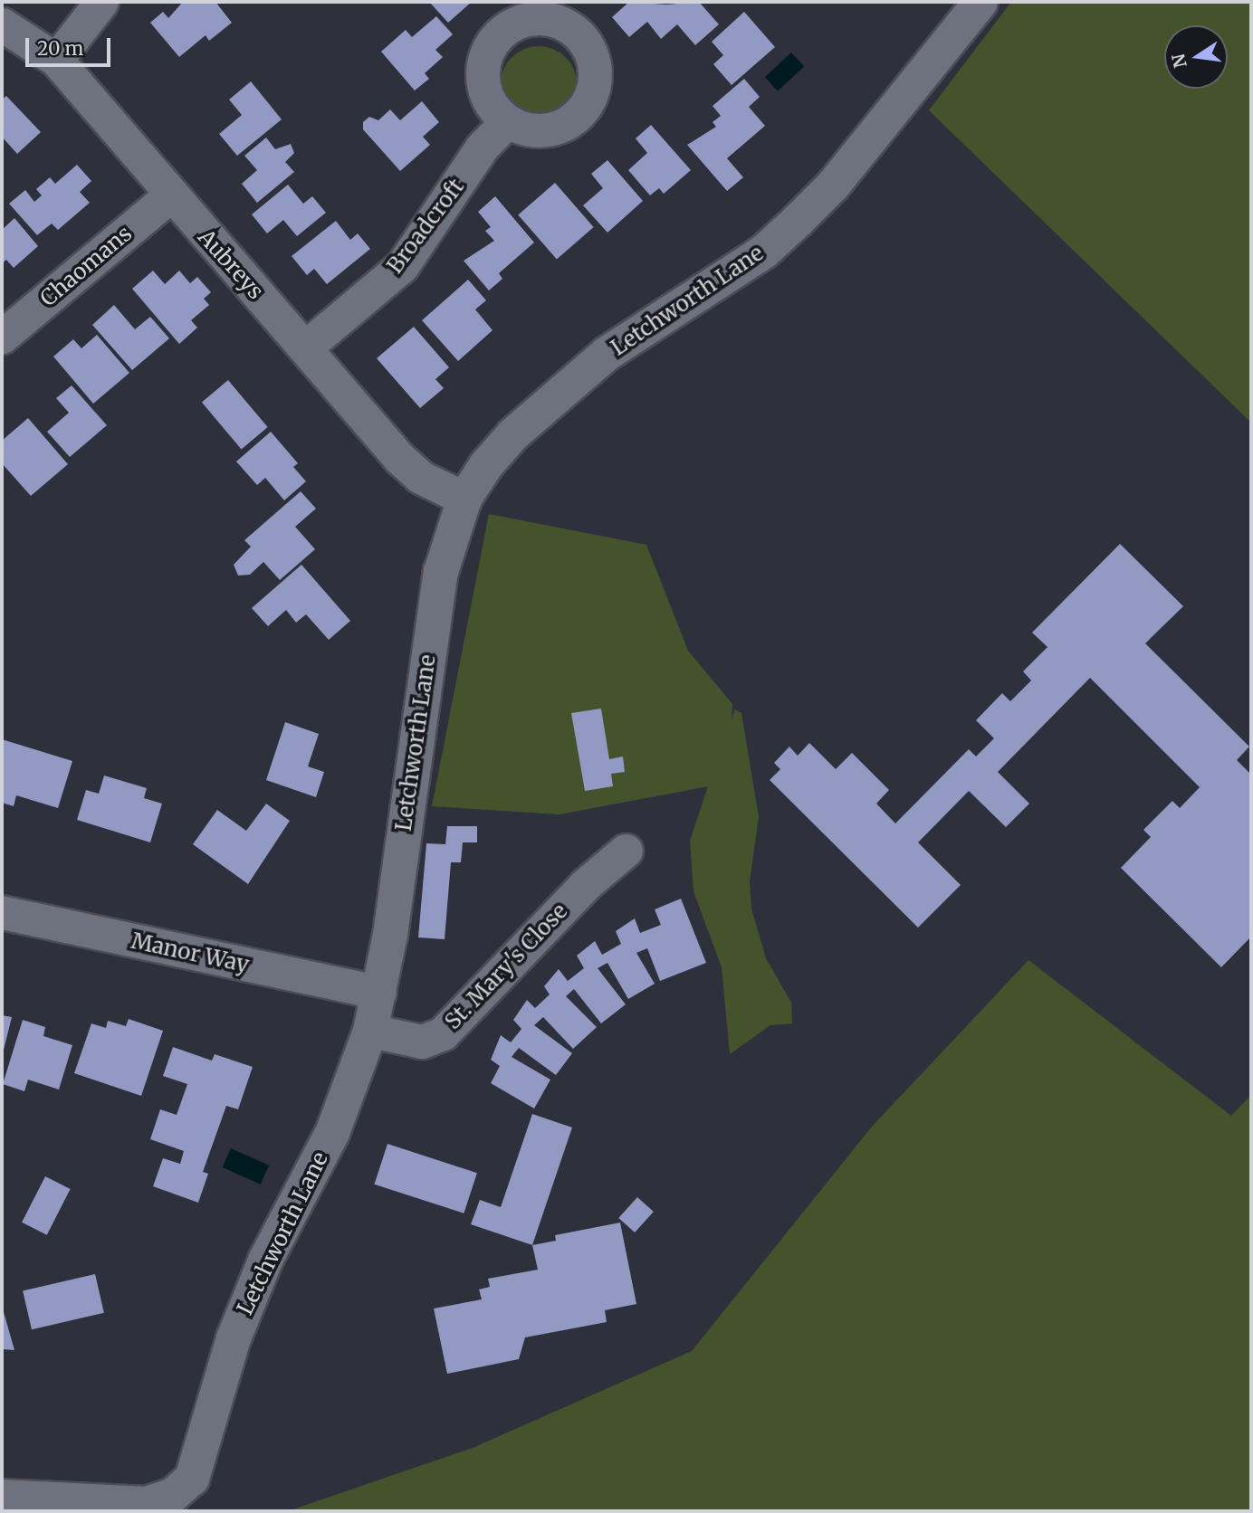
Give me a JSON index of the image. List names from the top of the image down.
{
  "streets": {
    "street": [
      "Broadcroft",
      "Aubreys",
      "Chaomans",
      "Letchworth Lane",
      "Manor Way",
      "St. Mary's Close"
    ]
  },
  "crossings": [
    ["Broadcroft", "Aubreys"],
    ["Aubreys", "Chaomans"],
    ["Aubreys", "Letchworth Lane"],
    ["Letchworth Lane", "Manor Way"],
    ["Letchworth Lane", "St. Mary's Close"]
  ],
  "scale_bar": "20 m",
  "north": "left"
}
